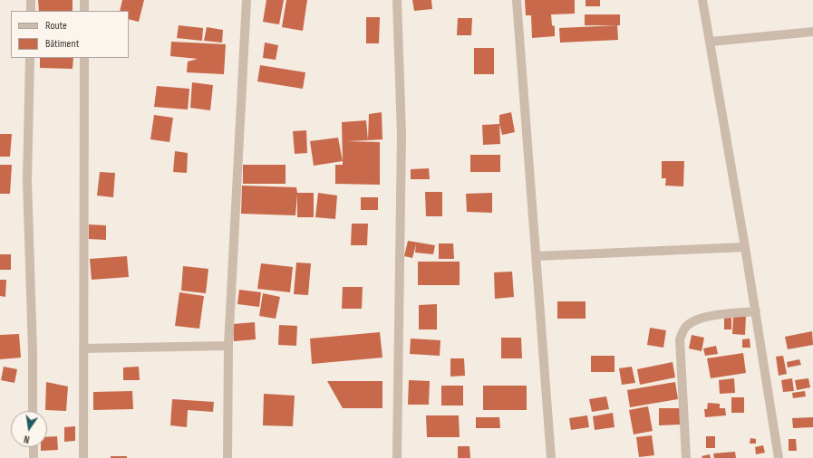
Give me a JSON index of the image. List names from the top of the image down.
{
  "legend": ["Route", "Bâtiment"],
  "north": "bottom"
}
